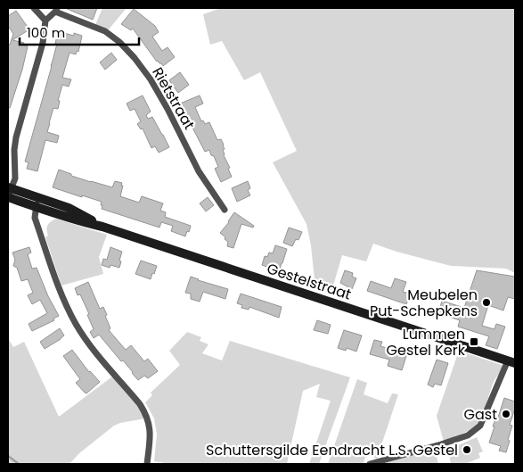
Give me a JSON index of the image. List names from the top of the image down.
{
  "streets": {
    "main road": ["Gestelstraat"],
    "street": ["Rietstraat"]
  },
  "places": {
    "other": ["Meubelen Put-Schepkens", "Gast", "Schuttersgilde Eendracht L.S. Gestel"],
    "transit": ["Lummen Gestel Kerk"]
  },
  "scale_bar": "100 m"
}
